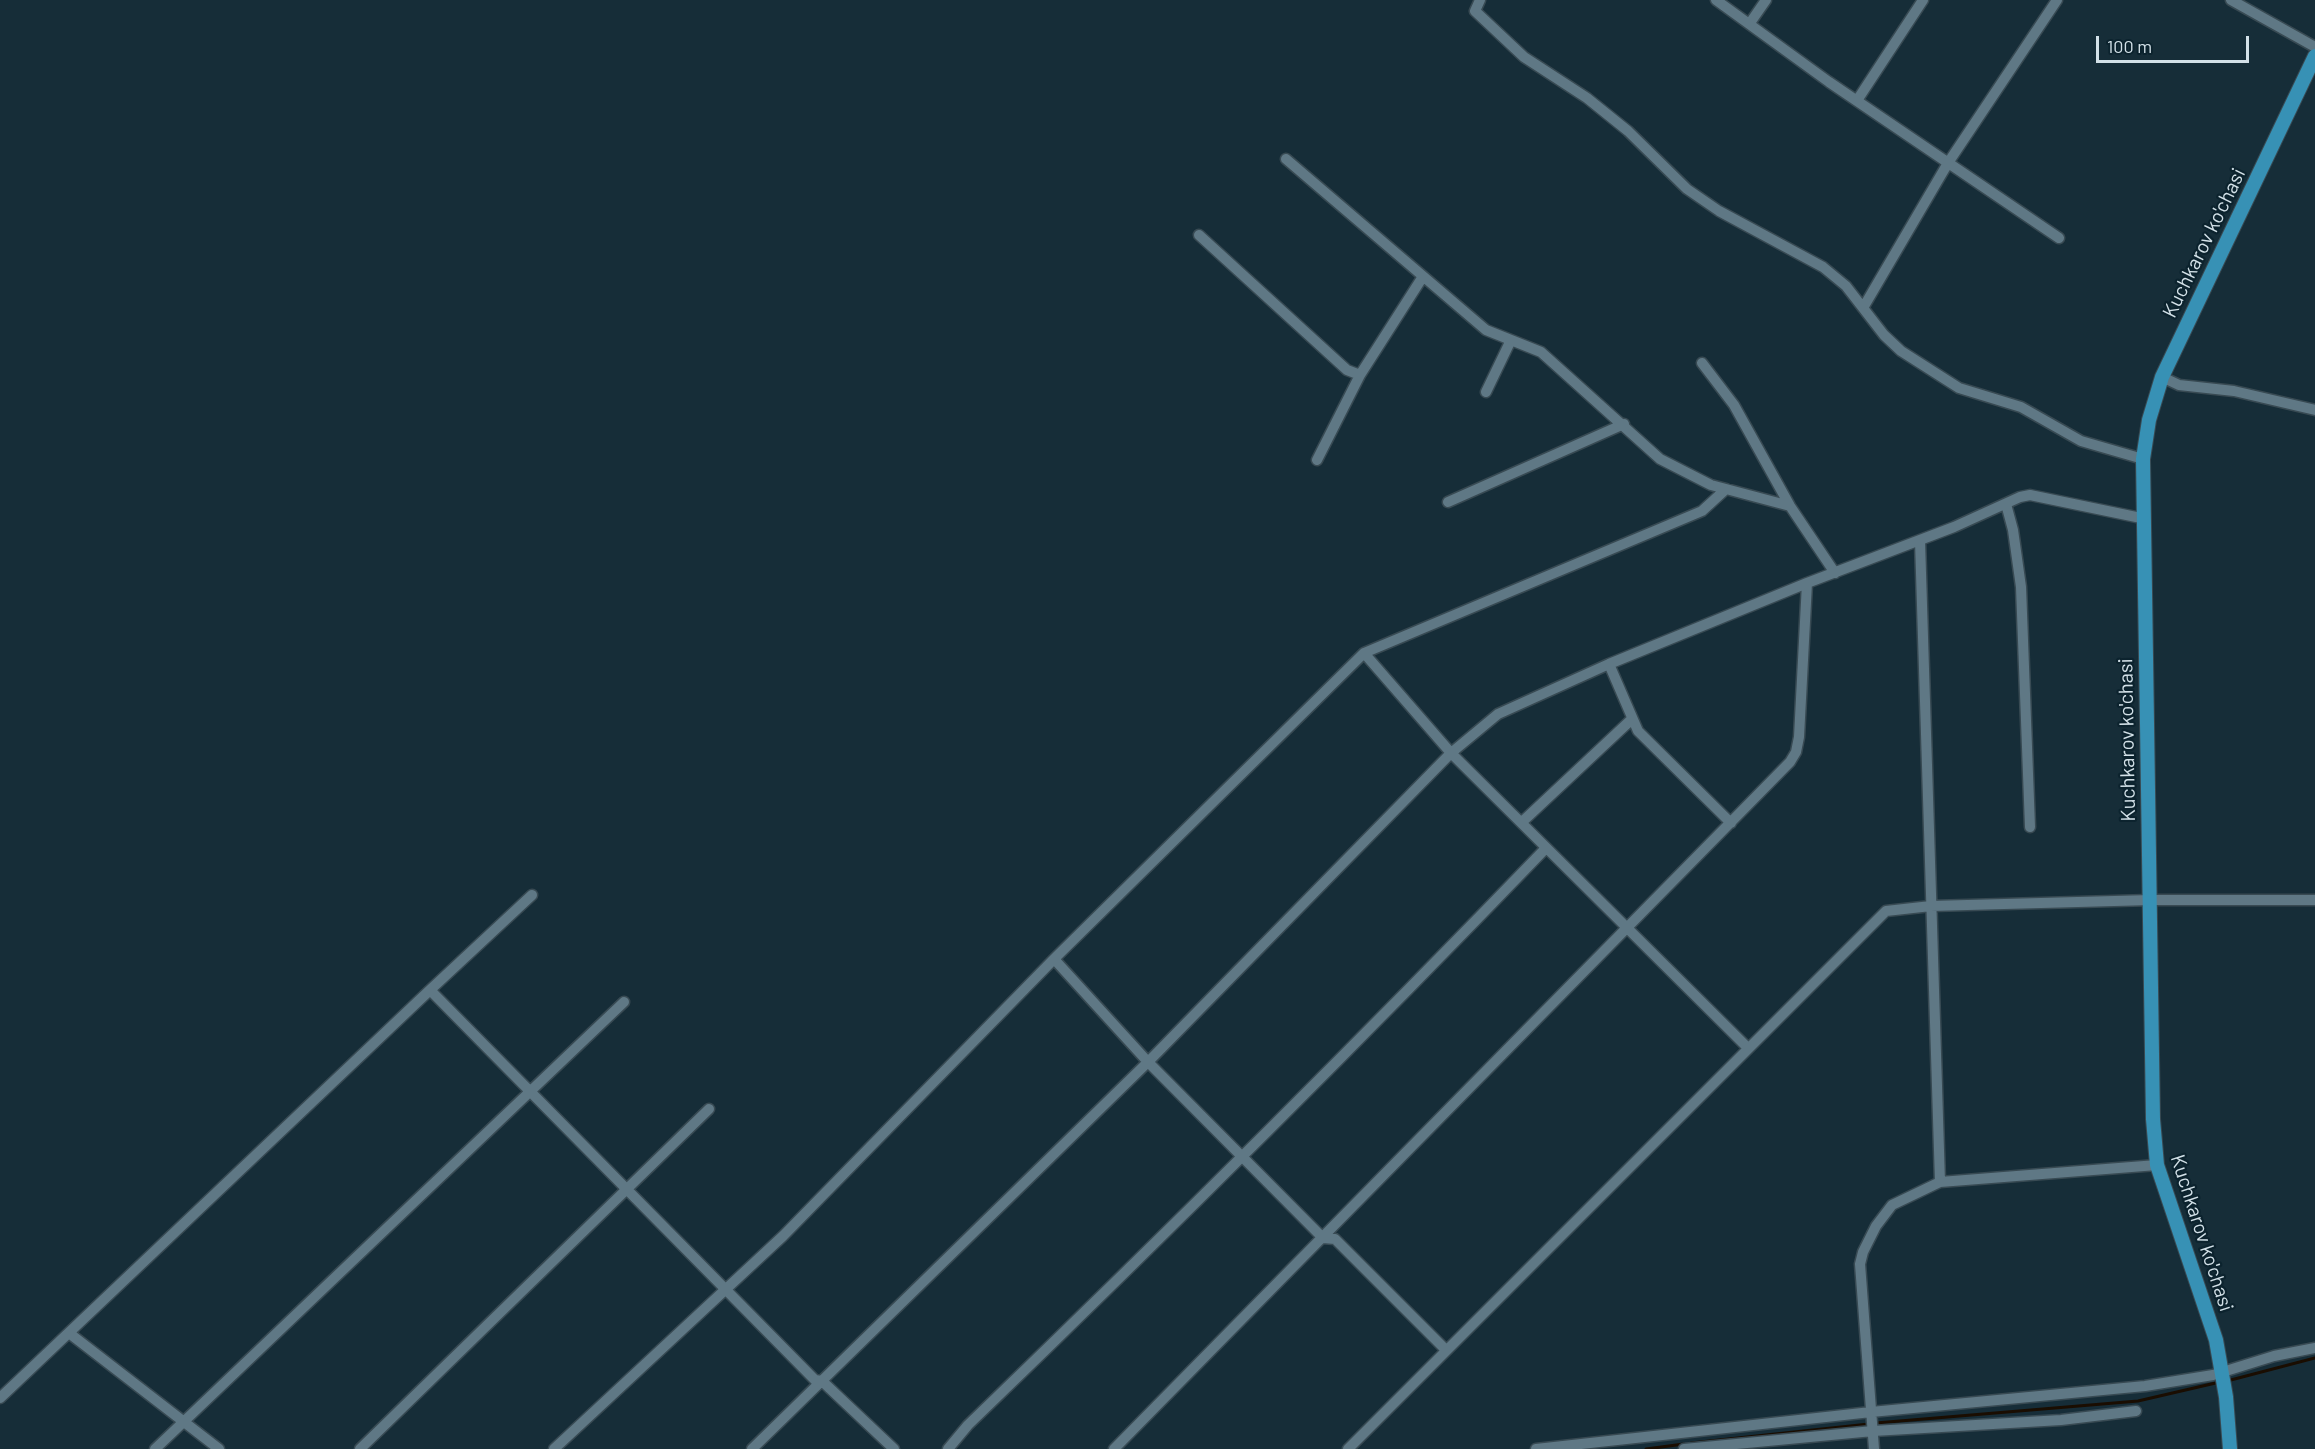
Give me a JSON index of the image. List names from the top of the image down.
{
  "streets": {
    "main road": ["Kuchkarov ko'chasi"]
  },
  "scale_bar": "100 m"
}
